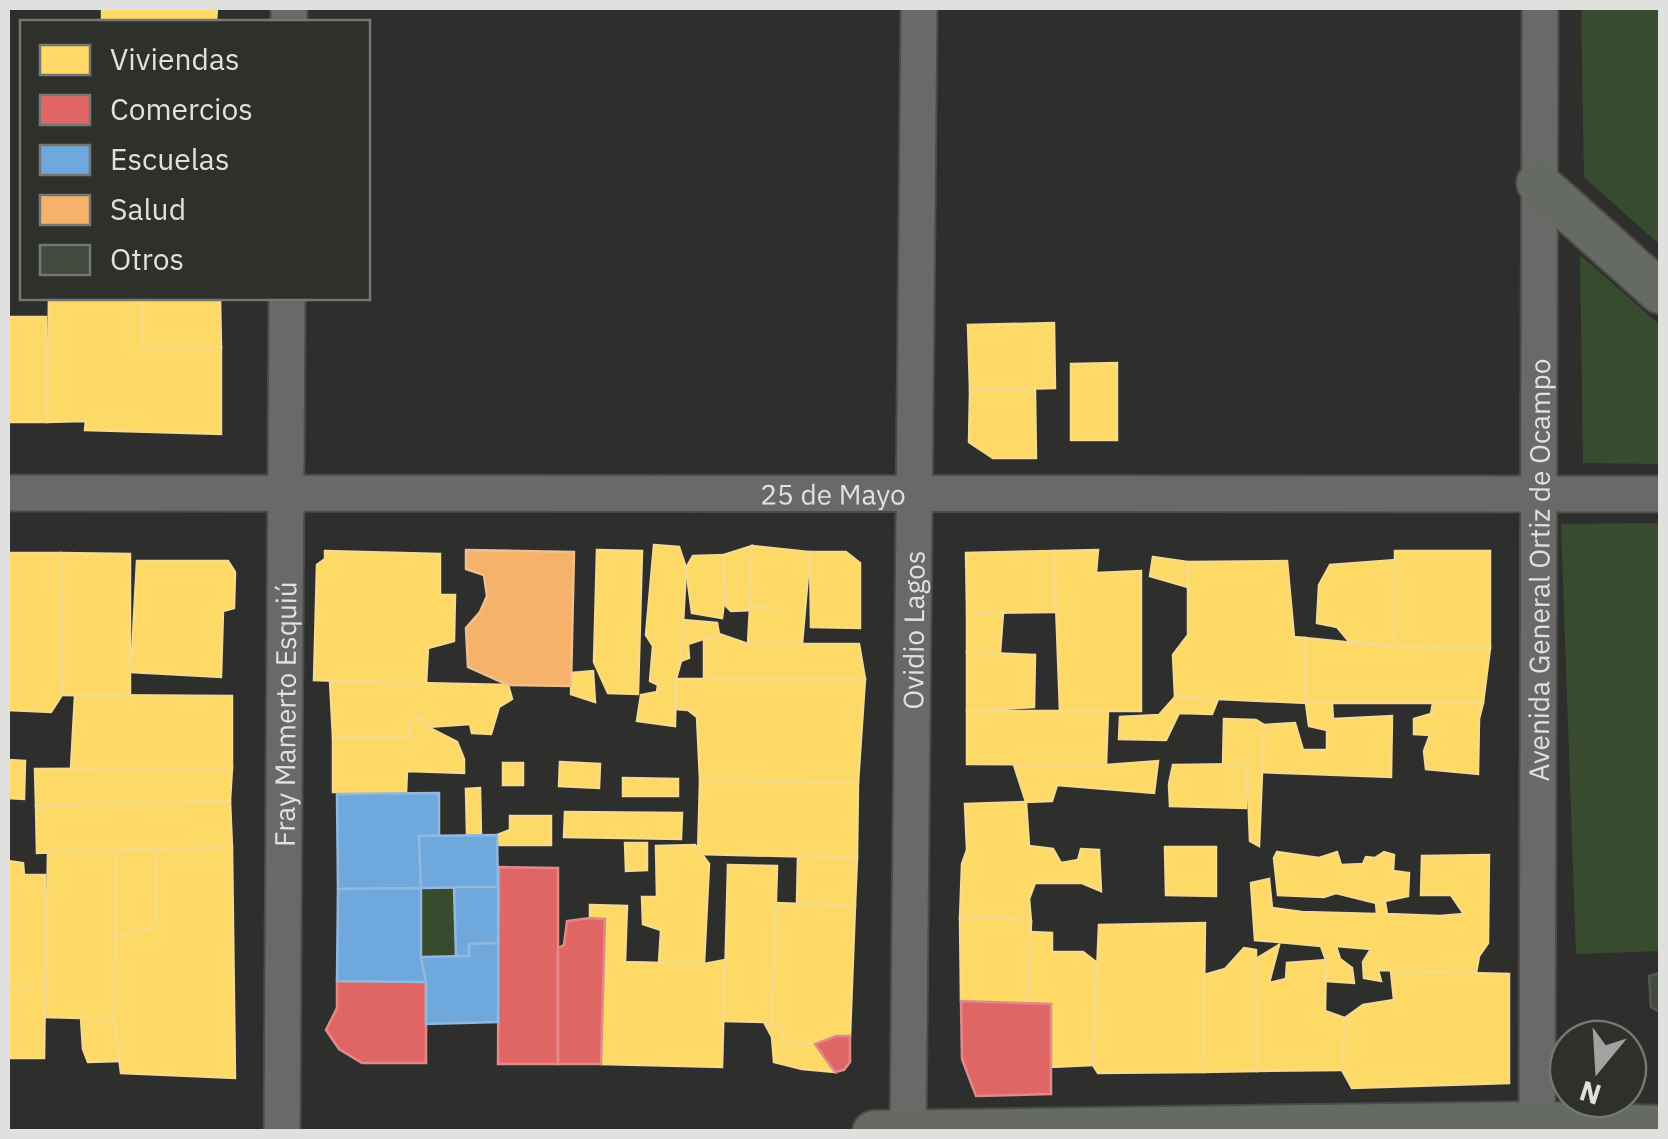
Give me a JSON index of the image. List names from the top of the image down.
{
  "streets": {
    "street": [
      "25 de Mayo",
      "Avenida General Ortiz de Ocampo",
      "Ovidio Lagos",
      "Fray Mamerto Esquiú"
    ]
  },
  "crossings": [
    ["25 de Mayo", "Avenida General Ortiz de Ocampo"],
    ["25 de Mayo", "Ovidio Lagos"],
    ["25 de Mayo", "Fray Mamerto Esquiú"]
  ],
  "legend": [
    "Viviendas",
    "Comercios",
    "Escuelas",
    "Salud",
    "Otros"
  ],
  "north": "bottom"
}
